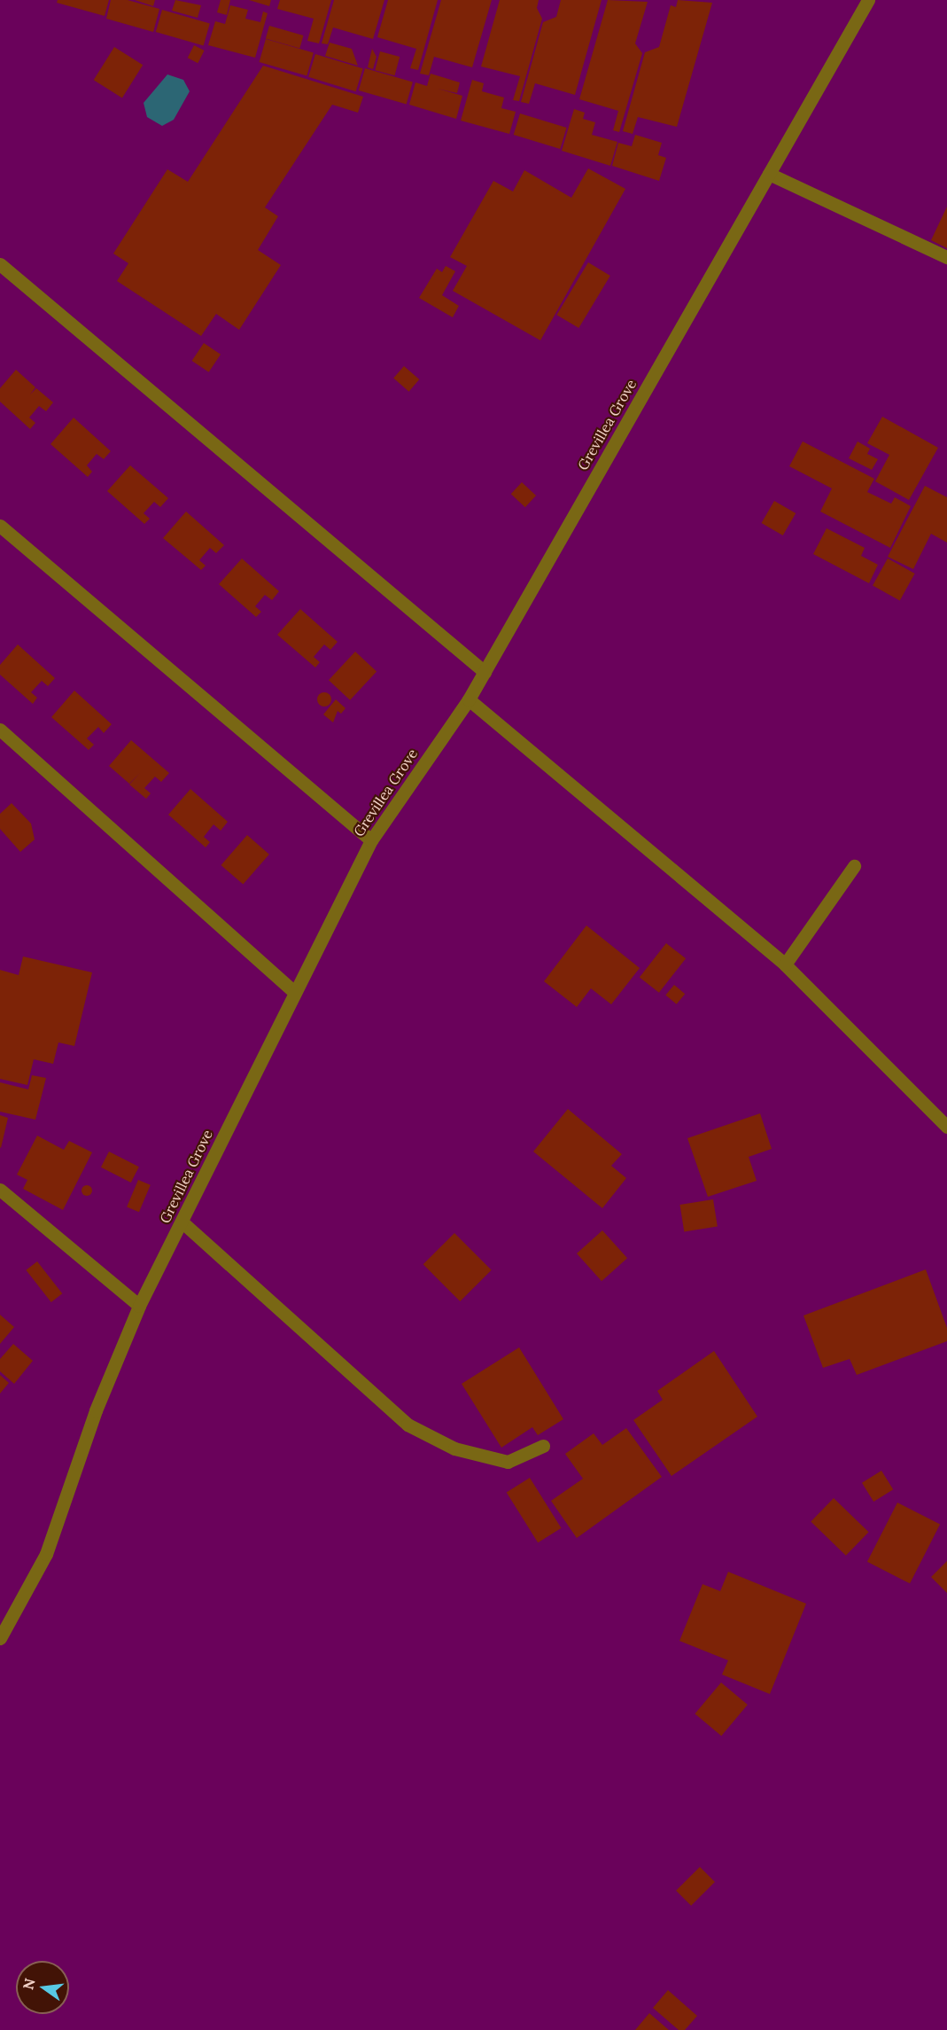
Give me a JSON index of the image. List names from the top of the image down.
{
  "streets": {
    "street": ["Grevillea Grove"]
  },
  "north": "left"
}
